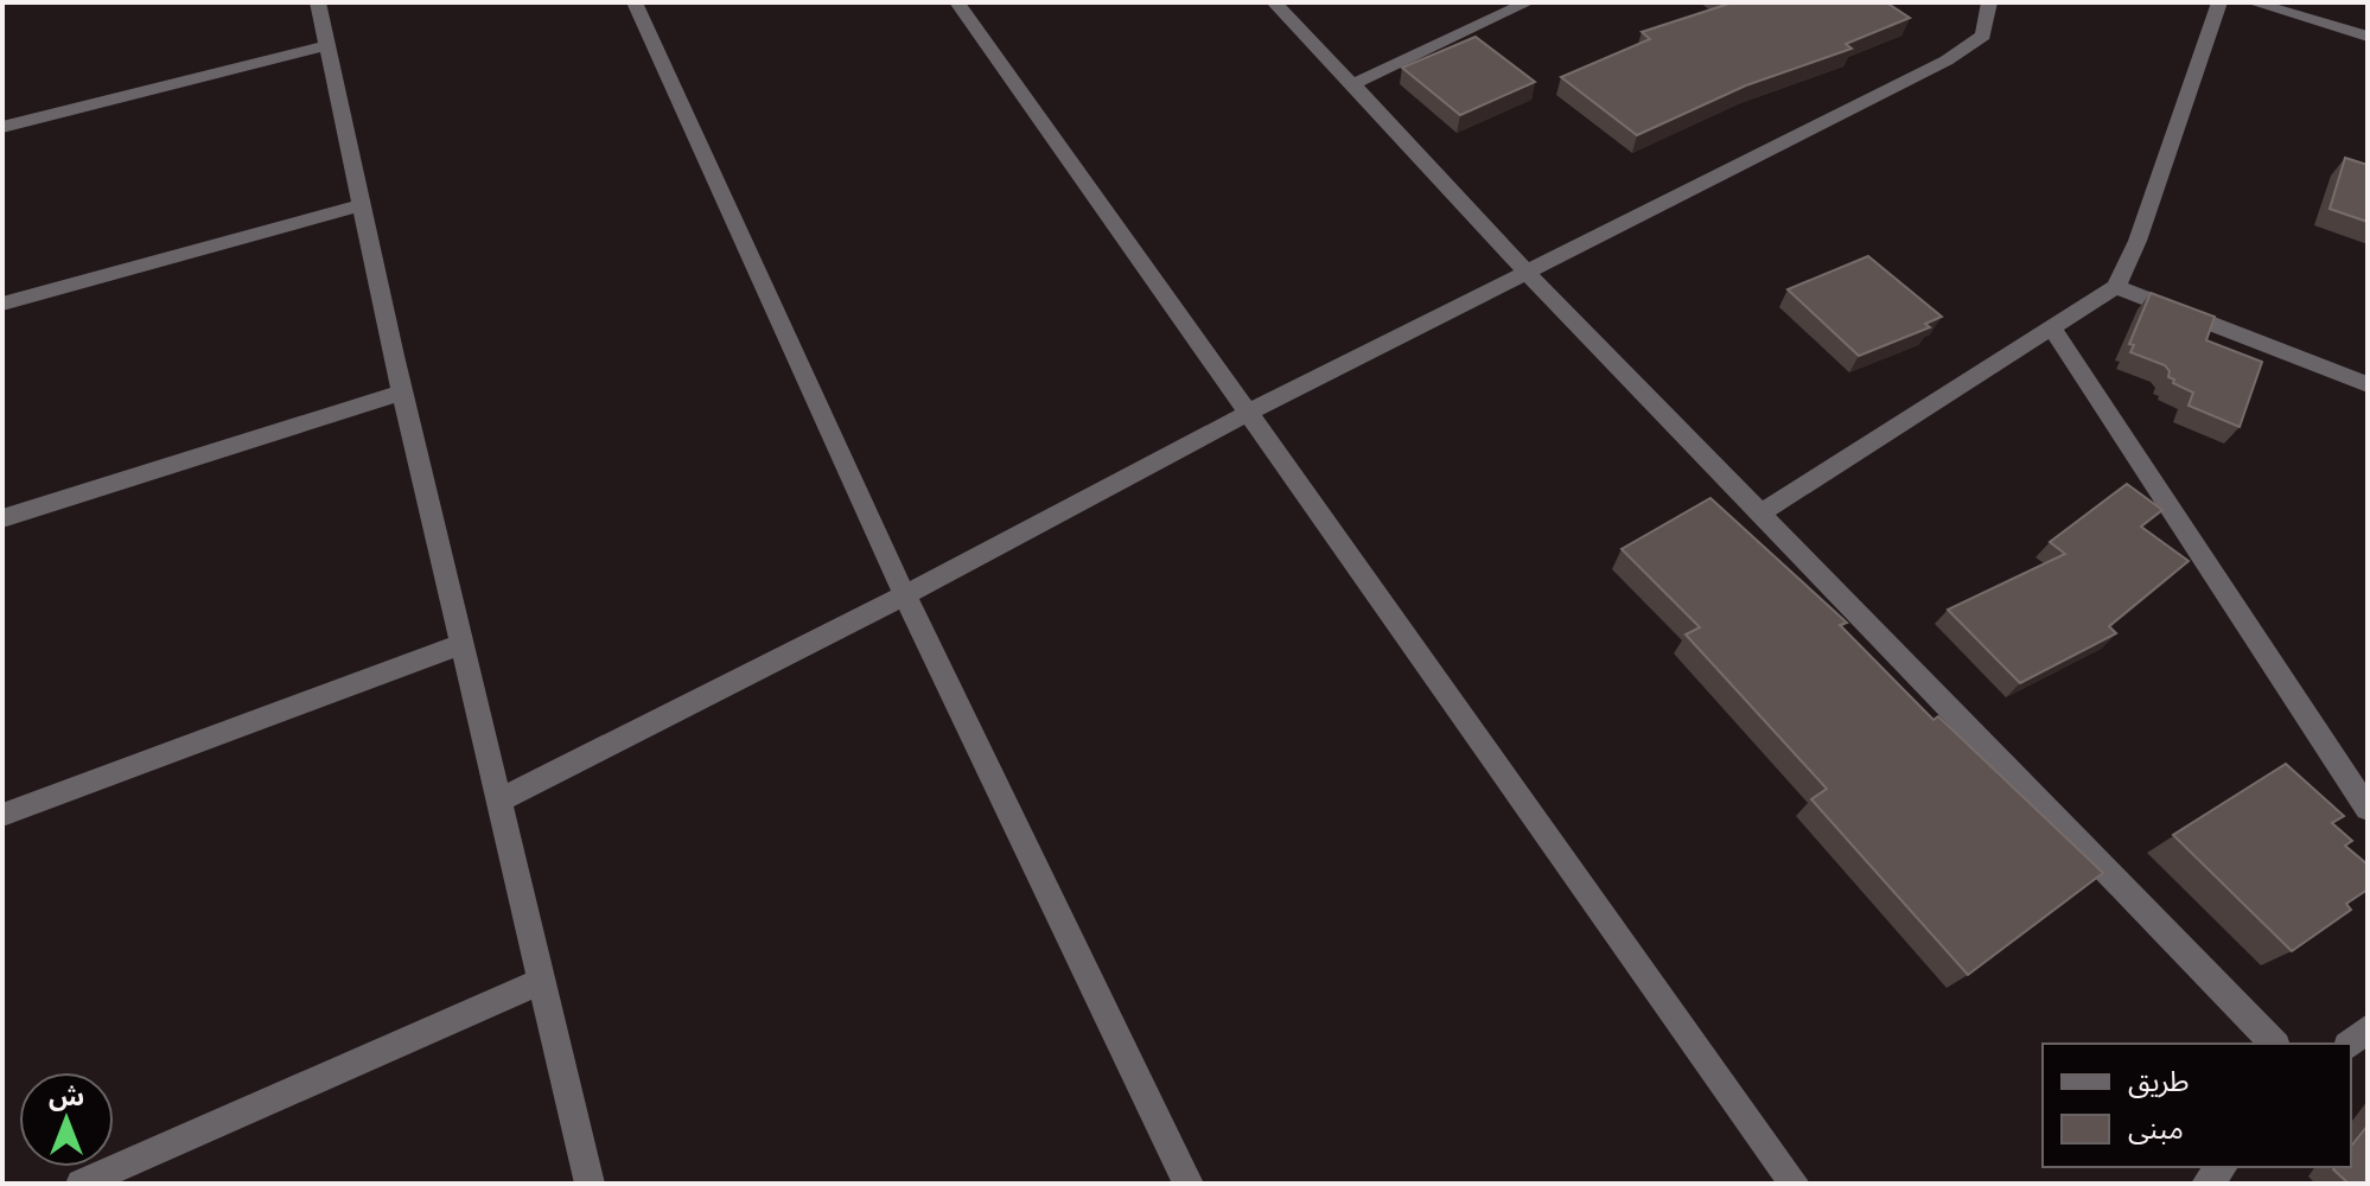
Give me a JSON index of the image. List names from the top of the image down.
{
  "legend": ["طريق", "مبنى"],
  "north": "top"
}
